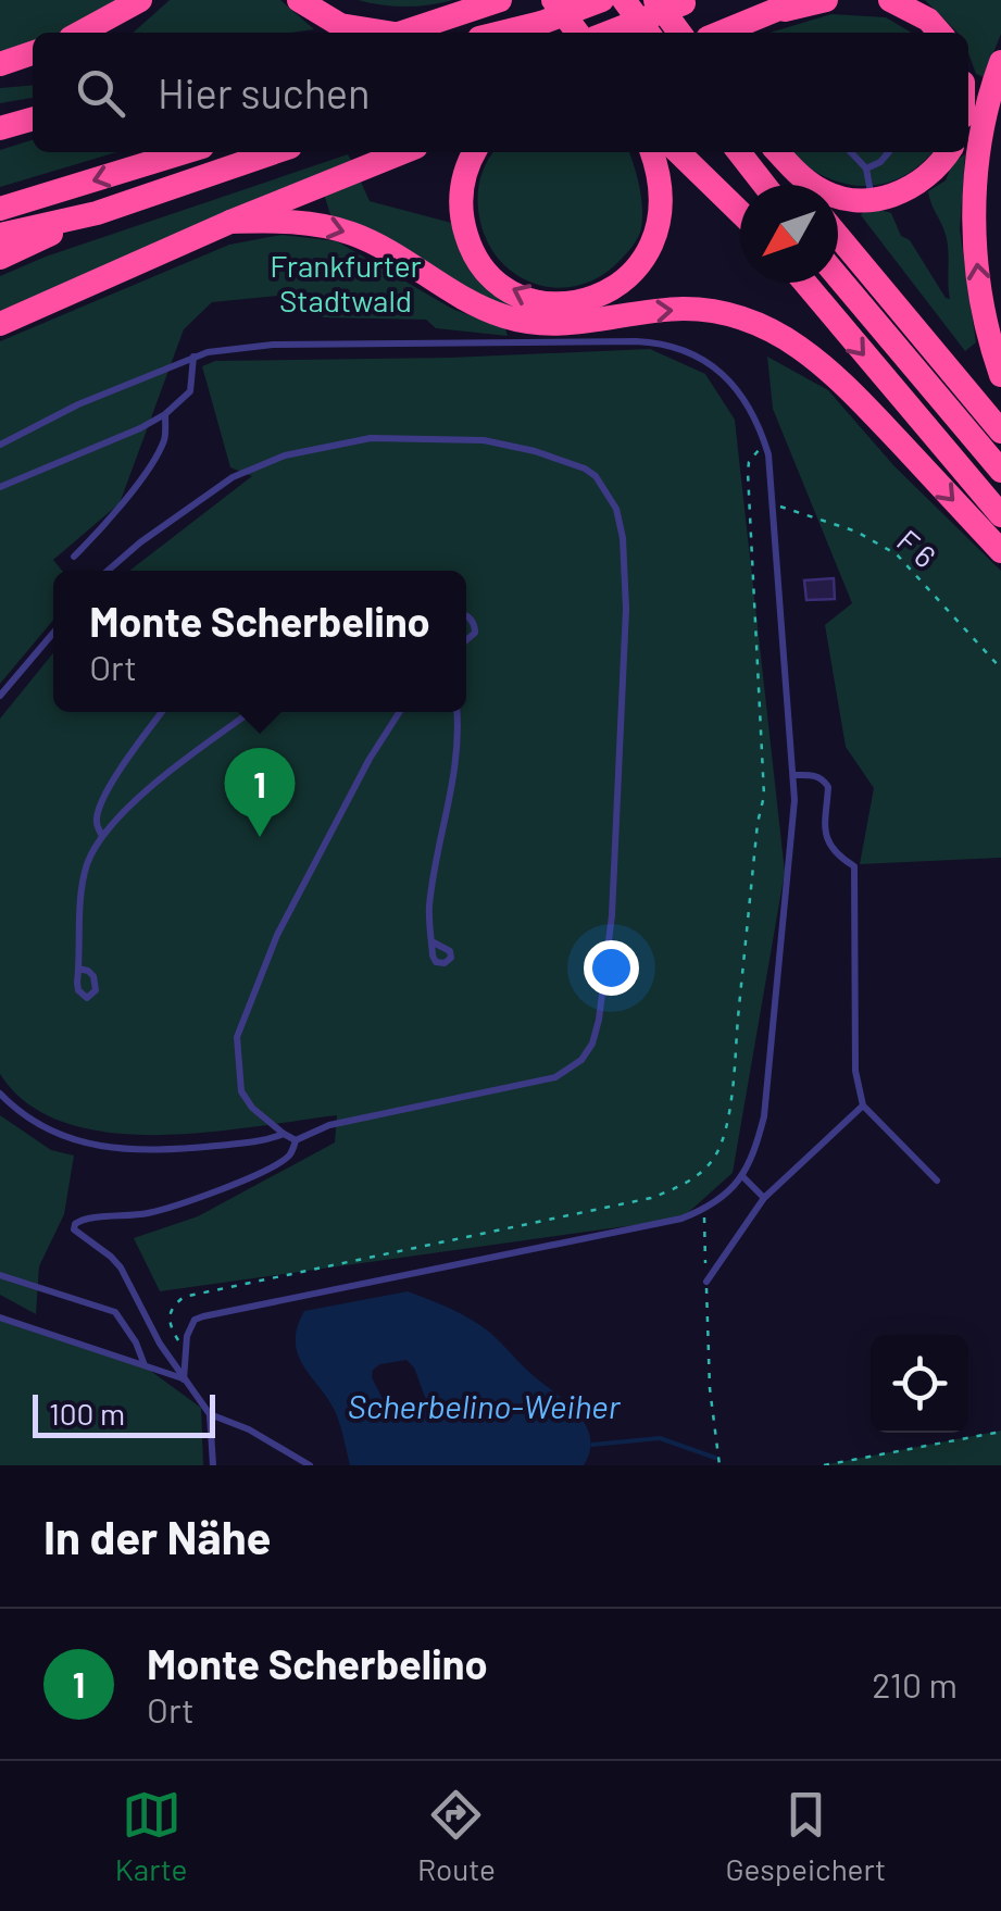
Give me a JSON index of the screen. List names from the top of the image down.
{
  "streets": {
    "path": ["F 6"]
  },
  "water": ["Scherbelino-Weiher"],
  "parks": ["Frankfurter Stadtwald"],
  "scale_bar": "100 m",
  "north": "bottom left",
  "page": {
    "search": "Hier suchen",
    "popup": ["Monte Scherbelino", "Ort"],
    "pins": "1",
    "scale": "100 m",
    "heading": "In der Nähe",
    "list": [
      {
        "mark": "1",
        "name": "Monte Scherbelino",
        "note": "Ort",
        "value": "210 m"
      }
    ],
    "nav": ["Karte", "Route", "Gespeichert"]
  }
}
